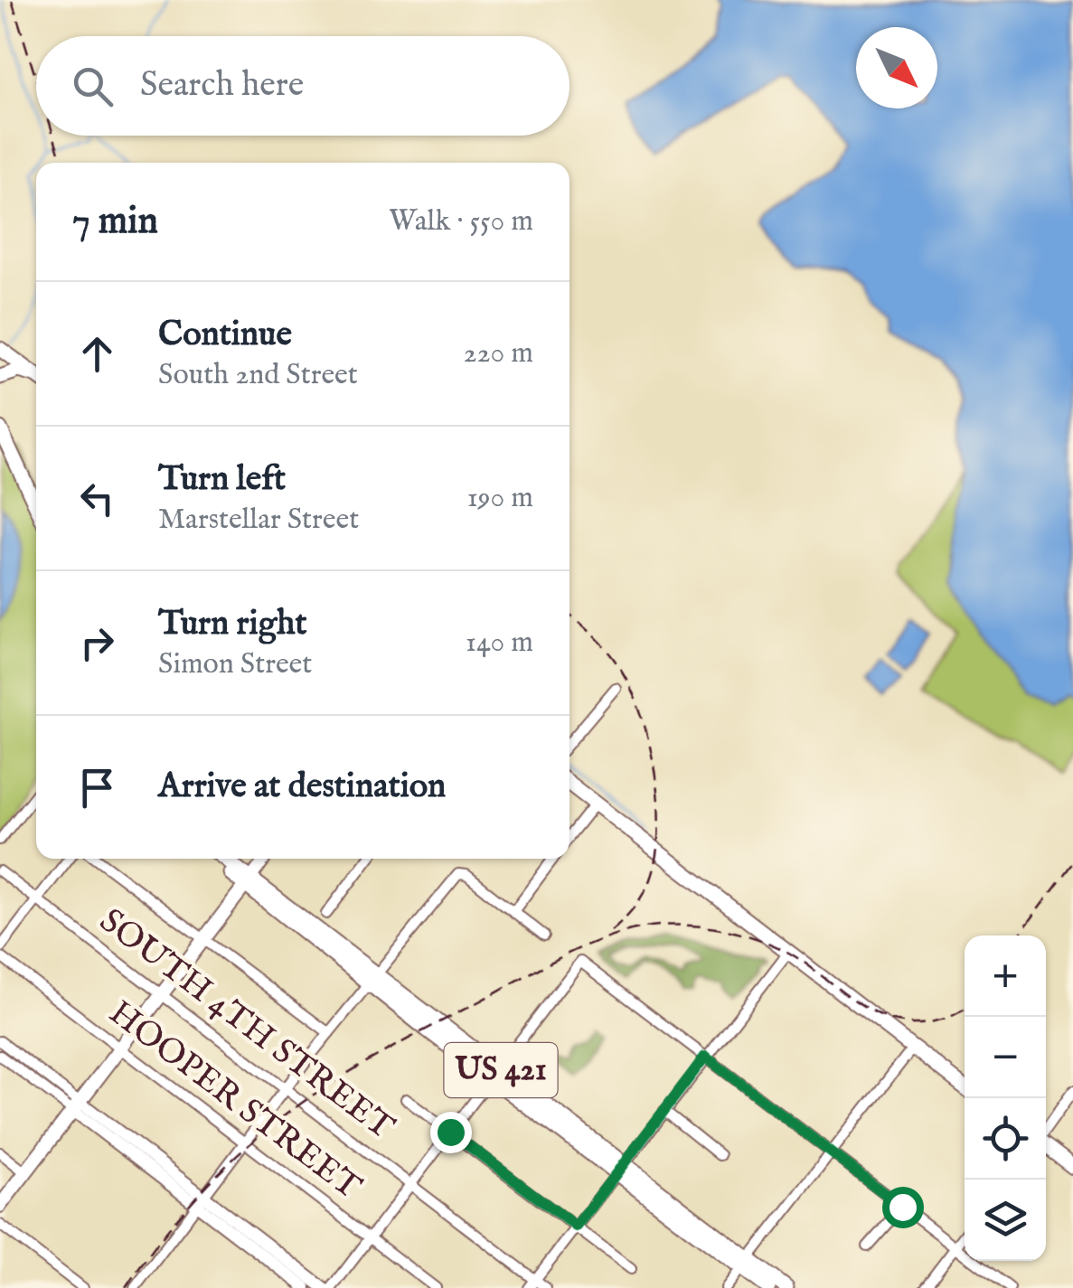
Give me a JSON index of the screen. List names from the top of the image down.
{
  "streets": {
    "main road": ["US 421"],
    "street": ["SOUTH 4TH STREET", "HOOPER STREET"]
  },
  "north": "bottom right",
  "page": {
    "search": "Search here",
    "heading": ["7 min", "Walk · 550 m"],
    "list": [
      ["Continue", "South 2nd Street", "220 m"],
      ["Turn left", "Marstellar Street", "190 m"],
      ["Turn right", "Simon Street", "140 m"],
      "Arrive at destination"
    ],
    "map_buttons": ["+", "−"]
  }
}
